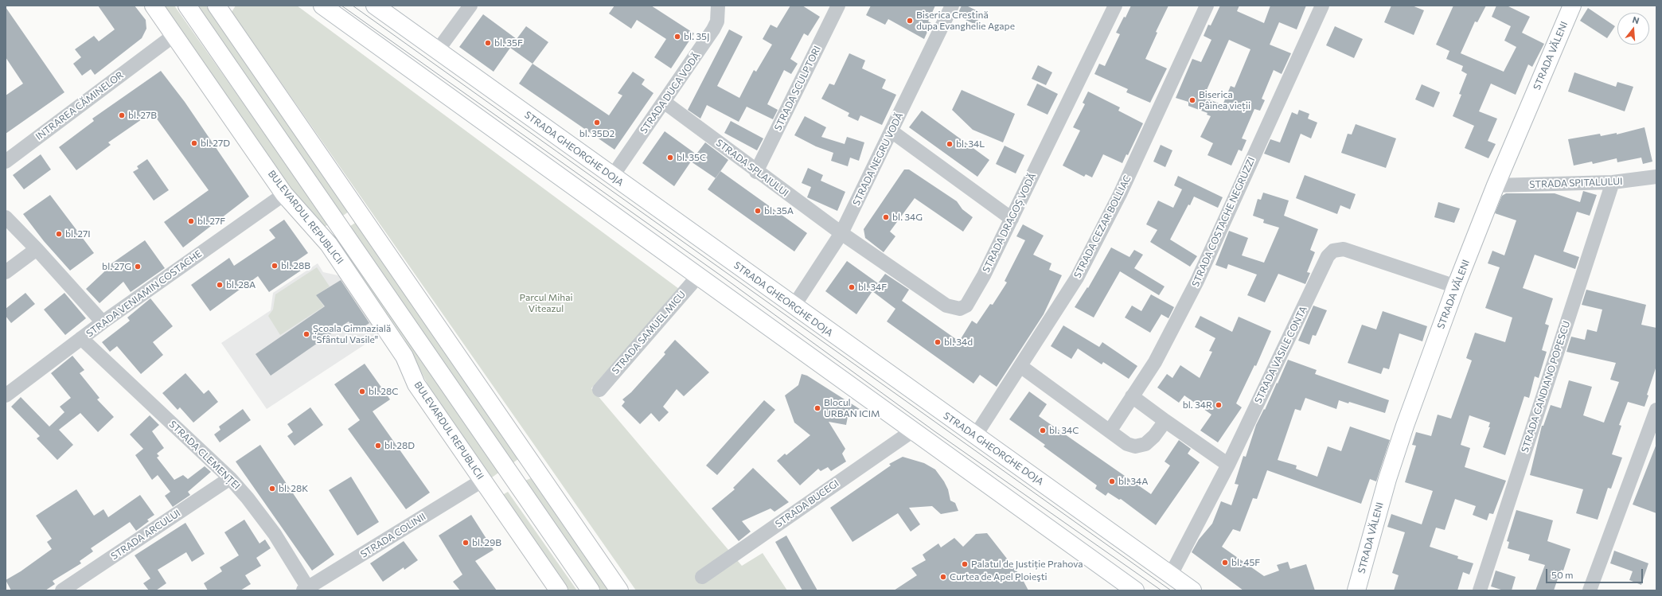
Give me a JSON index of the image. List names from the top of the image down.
{
  "streets": {
    "main road": ["STRADA VĂLENI", "STRADA GHEORGHE DOJA", "BULEVARDUL REPUBLICII"],
    "street": [
      "STRADA SCULPTORI",
      "STRADA DUCA VODĂ",
      "INTRAREA CĂMINELOR",
      "STRADA NEGRU VODĂ",
      "STRADA SPLAIULUI",
      "STRADA SPITALULUI",
      "STRADA COSTACHE NEGRUZZI",
      "STRADA DRAGOȘ VODĂ",
      "STRADA CEZAR BOLLIAC",
      "STRADA VENIAMIN COSTACHE",
      "STRADA SAMUEL MICU",
      "STRADA VASILE CONTA",
      "STRADA CANDIANO POPESCU",
      "STRADA CLEMENȚEI",
      "STRADA BUCEGI",
      "STRADA ARCULUI",
      "STRADA COLINII"
    ]
  },
  "crossings": [
    ["STRADA VĂLENI", "STRADA SPITALULUI"],
    ["STRADA VĂLENI", "STRADA VASILE CONTA"],
    ["STRADA SCULPTORI", "STRADA SPLAIULUI"],
    ["STRADA DUCA VODĂ", "STRADA GHEORGHE DOJA"],
    ["STRADA DUCA VODĂ", "STRADA SPLAIULUI"],
    ["INTRAREA CĂMINELOR", "BULEVARDUL REPUBLICII"],
    ["STRADA GHEORGHE DOJA", "STRADA NEGRU VODĂ"],
    ["STRADA GHEORGHE DOJA", "STRADA CEZAR BOLLIAC"],
    ["STRADA GHEORGHE DOJA", "STRADA VASILE CONTA"],
    ["STRADA NEGRU VODĂ", "STRADA SPLAIULUI"],
    ["STRADA NEGRU VODĂ", "STRADA DRAGOȘ VODĂ"],
    ["STRADA SPLAIULUI", "STRADA DRAGOȘ VODĂ"],
    ["STRADA SPITALULUI", "STRADA CANDIANO POPESCU"],
    ["BULEVARDUL REPUBLICII", "STRADA VENIAMIN COSTACHE"],
    ["BULEVARDUL REPUBLICII", "STRADA COLINII"],
    ["STRADA VENIAMIN COSTACHE", "STRADA CLEMENȚEI"],
    ["STRADA CLEMENȚEI", "STRADA ARCULUI"],
    ["STRADA CLEMENȚEI", "STRADA COLINII"]
  ],
  "parks": ["Parcul Mihai Viteazul"],
  "places": [
    "Biserica Crestină dupa Evanghelie Agape",
    "bl. 35J",
    "bl. 35F",
    "Biserica Pâinea vieții",
    "bl. 27B",
    "bl. 35D2",
    "bl. 27D",
    "bl. 34L",
    "bl. 35C",
    "bl. 35A",
    "bl. 34G",
    "bl. 27F",
    "bl. 27I",
    "bl. 28B",
    "bl. 27G",
    "bl. 28A",
    "bl. 34F",
    "Școala Gimnazială \"Sfântul Vasile\"",
    "bl. 34d",
    "bl. 28C",
    "bl. 34R",
    "Blocul URBAN ICIM",
    "bl. 34C",
    "bl. 28D",
    "bl. 34A",
    "bl. 28K",
    "bl. 29B",
    "bl. 45F",
    "Palatul de Justiție Prahova",
    "Curtea de Apel Ploieşti"
  ],
  "scale_bar": "50 m",
  "north": "top"
}
